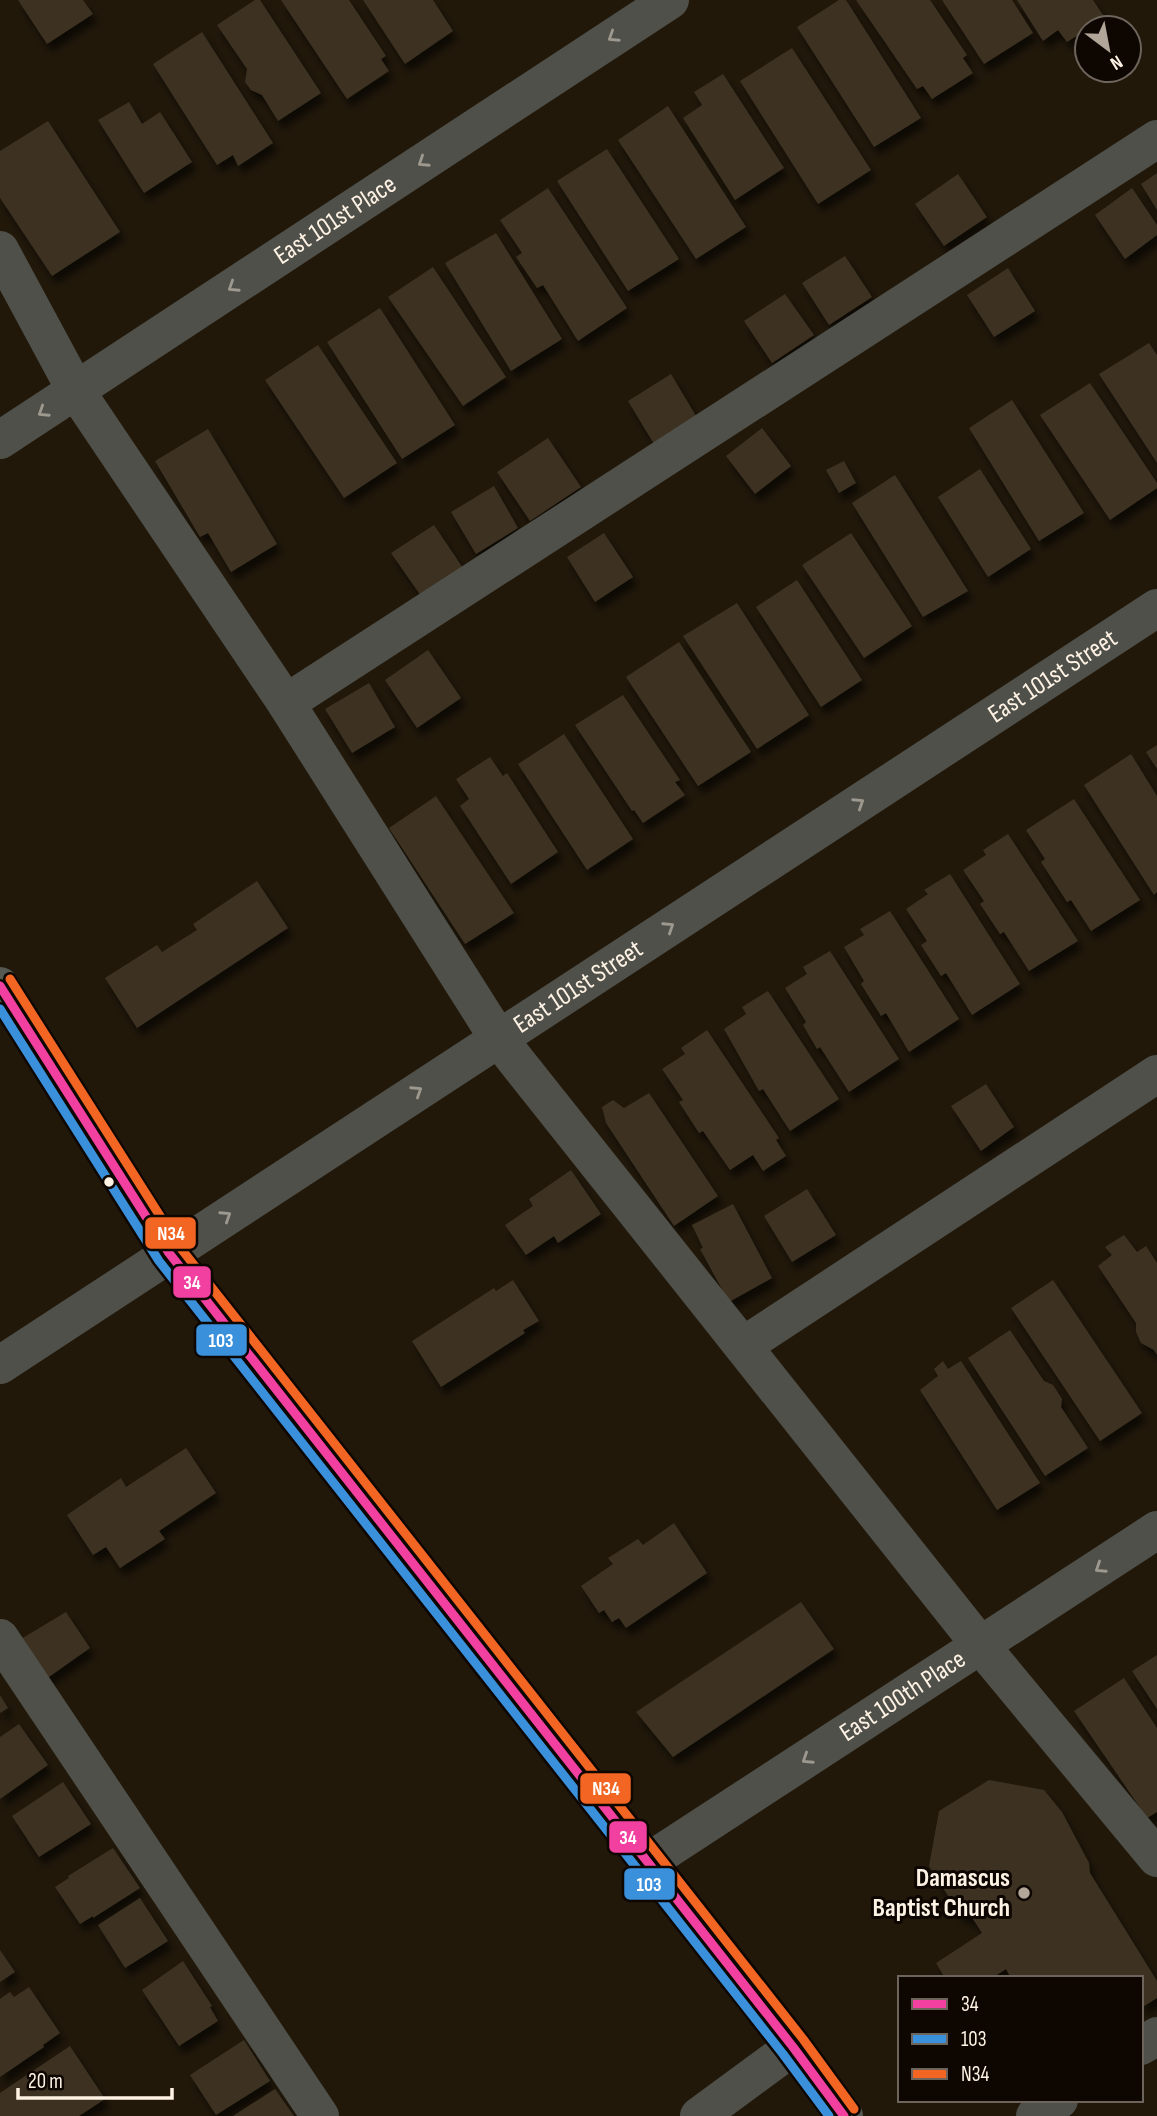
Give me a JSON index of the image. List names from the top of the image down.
{
  "streets": {
    "street": ["East 101st Place", "East 101st Street", "East 100th Place"]
  },
  "one_way": ["East 101st Place", "East 101st Street", "East 100th Place"],
  "places": ["Damascus Baptist Church"],
  "lines": ["transit line N34", "transit line 34", "transit line 103"],
  "legend": ["34", "103", "N34"],
  "scale_bar": "20 m",
  "north": "bottom right"
}
